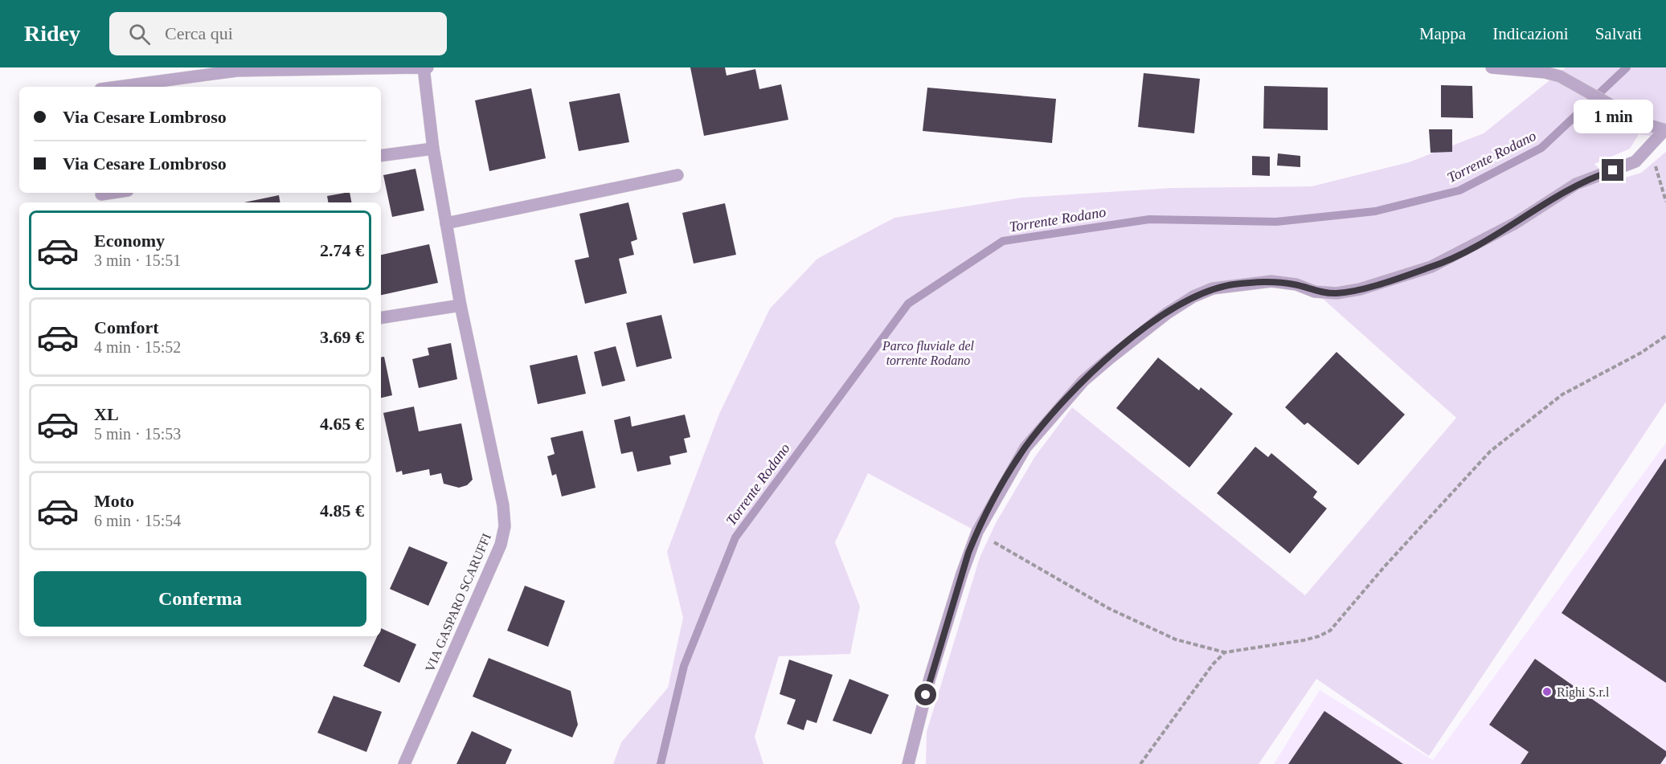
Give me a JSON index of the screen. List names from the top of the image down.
{
  "streets": {
    "street": ["VIA GASPARO SCARUFFI"]
  },
  "water": ["Torrente Rodano"],
  "parks": ["Parco fluviale del torrente Rodano"],
  "places": ["Righi S.r.l"],
  "page": {
    "header": "Ridey",
    "search": "Cerca qui",
    "nav": ["Mappa", "Indicazioni", "Salvati"],
    "banner": ["Via Cesare Lombroso", "Via Cesare Lombroso"],
    "bubble": "1 min",
    "list": [
      {
        "name": "Economy",
        "note": "3 min · 15:51",
        "value": "2.74 €"
      },
      {
        "name": "Comfort",
        "note": "4 min · 15:52",
        "value": "3.69 €"
      },
      {
        "name": "XL",
        "note": "5 min · 15:53",
        "value": "4.65 €"
      },
      {
        "name": "Moto",
        "note": "6 min · 15:54",
        "value": "4.85 €"
      }
    ],
    "buttons": "Conferma"
  }
}
